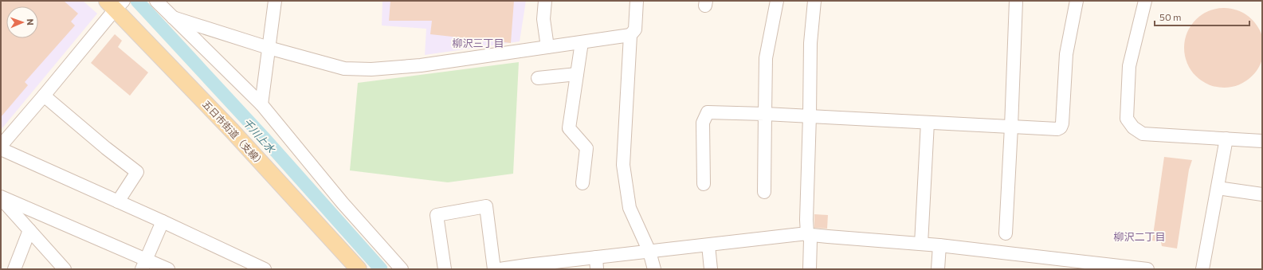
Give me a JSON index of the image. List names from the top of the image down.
{
  "streets": {
    "main road": ["五日市街道（支線）"]
  },
  "districts": ["柳沢三丁目", "柳沢二丁目"],
  "water": ["千川上水"],
  "scale_bar": "50 m",
  "north": "right"
}
